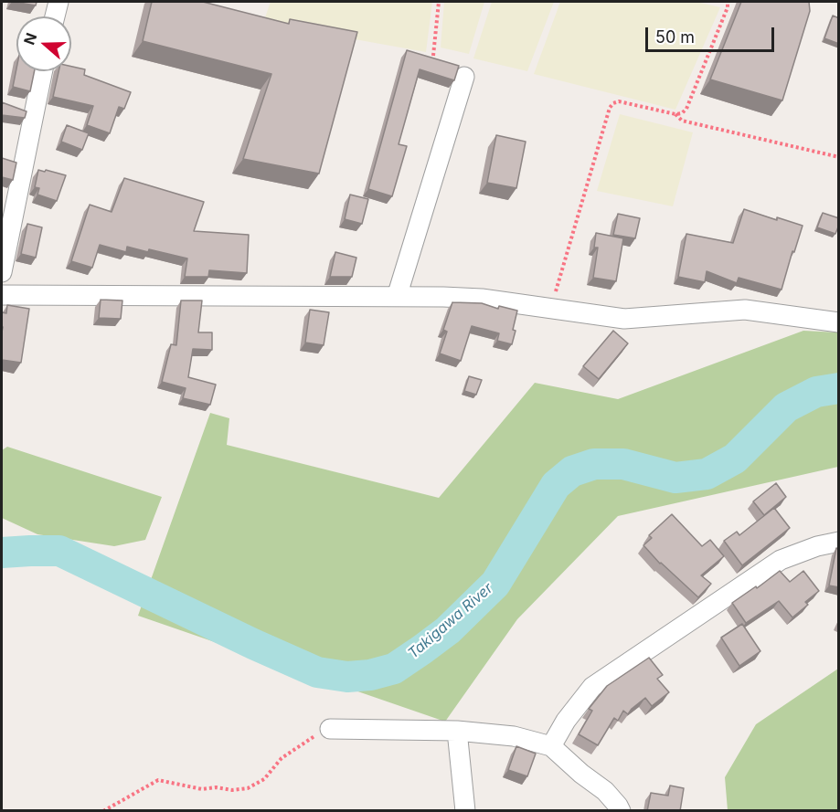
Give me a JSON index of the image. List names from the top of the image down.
{
  "water": ["Takigawa River"],
  "scale_bar": "50 m",
  "north": "left"
}
